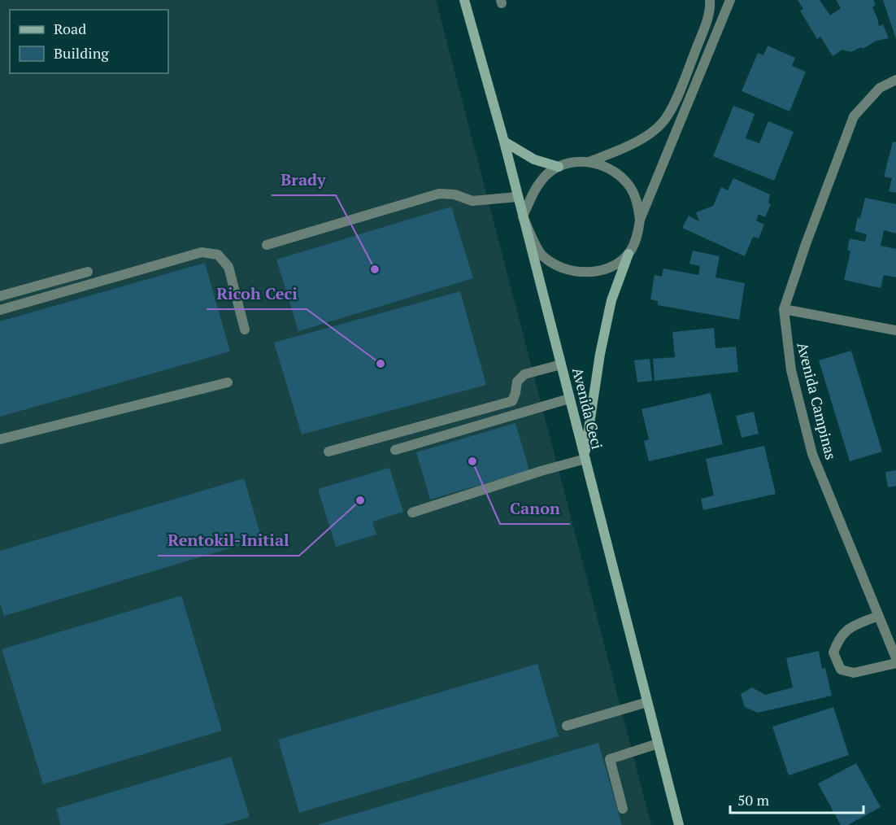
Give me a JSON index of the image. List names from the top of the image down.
{
  "streets": {
    "main road": ["Avenida Ceci"],
    "street": ["Avenida Campinas"]
  },
  "places": [
    "Brady",
    "Ricoh Ceci",
    "Canon",
    "Rentokil-Initial"
  ],
  "legend": ["Road", "Building"],
  "scale_bar": "50 m"
}
